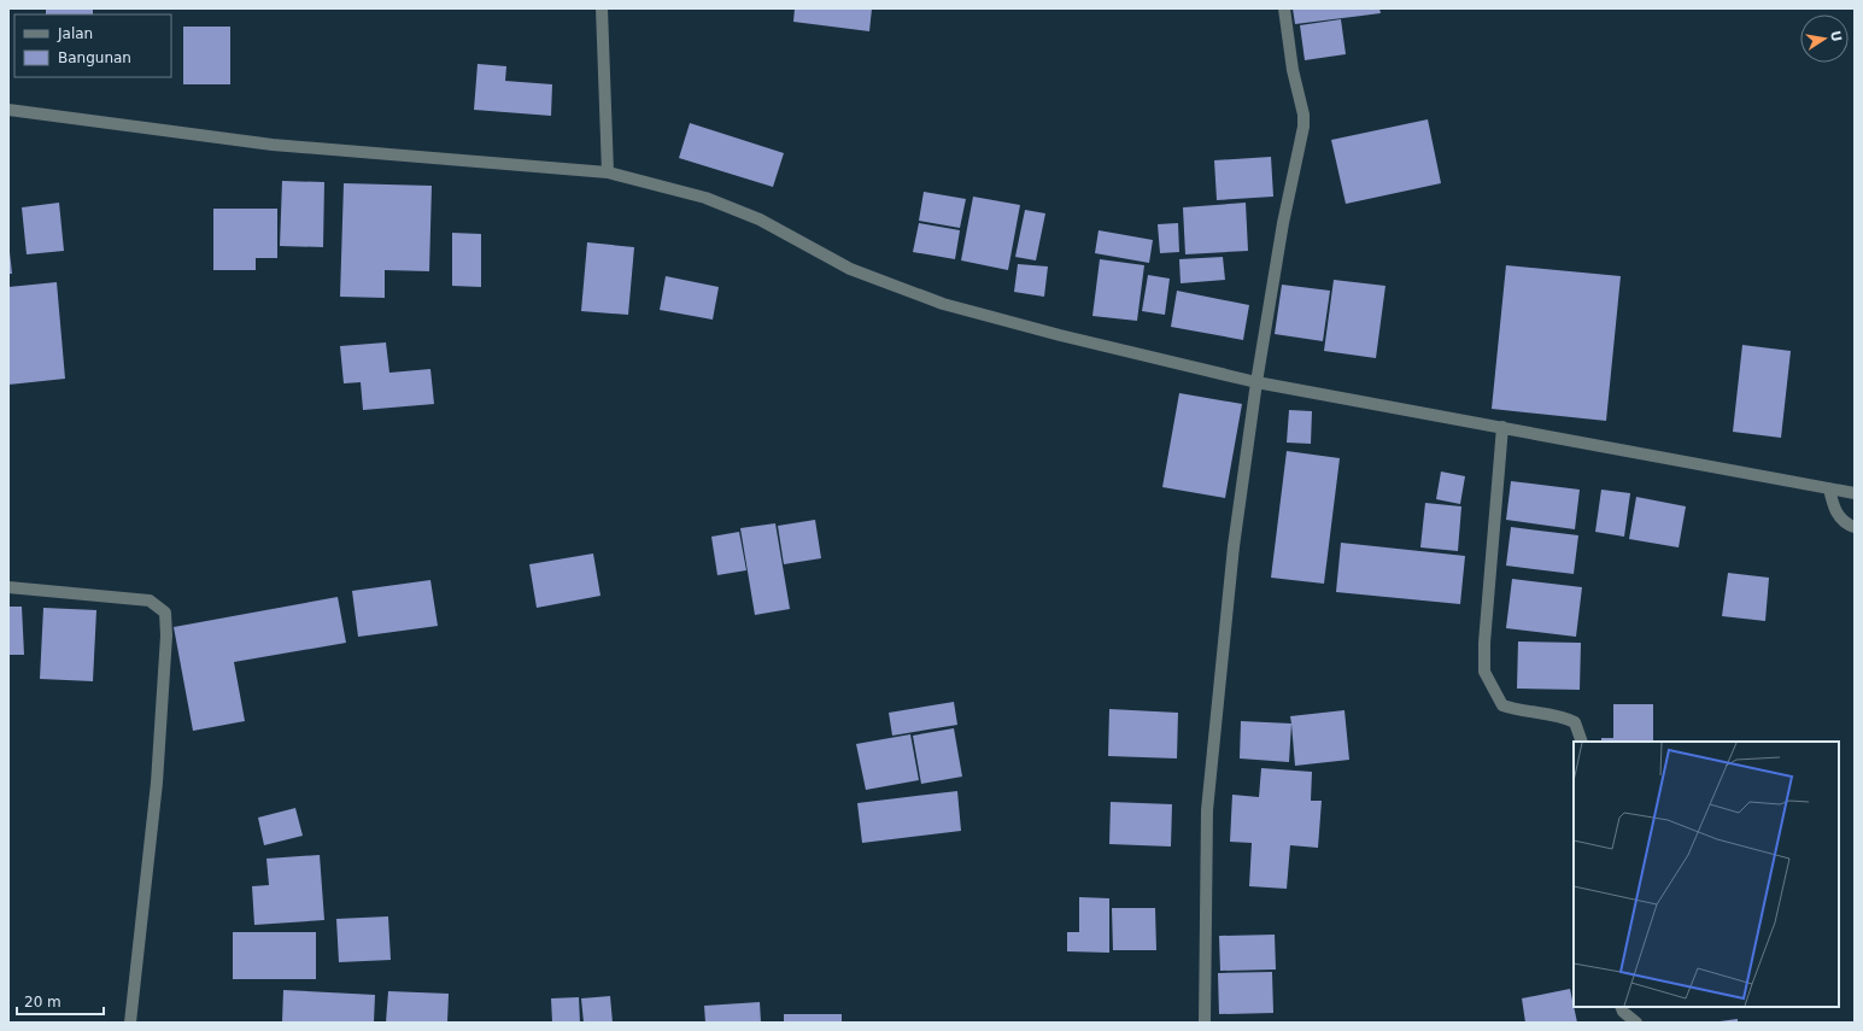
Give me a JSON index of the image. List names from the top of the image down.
{
  "legend": ["Jalan", "Bangunan"],
  "scale_bar": "20 m",
  "north": "right"
}
